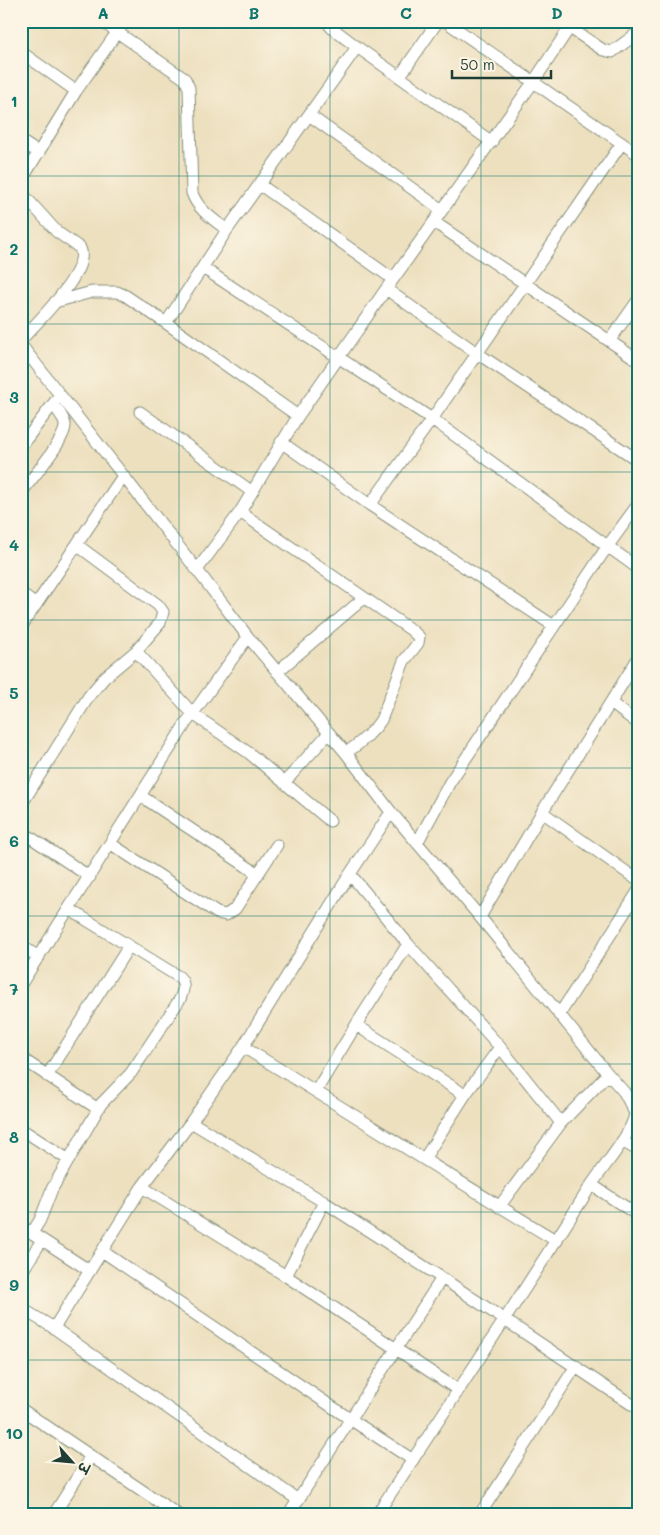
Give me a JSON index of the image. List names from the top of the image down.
{
  "scale_bar": "50 m",
  "north": "bottom right",
  "grid": {
    "columns": [
      "A",
      "B",
      "C",
      "D"
    ],
    "rows": [
      "1",
      "2",
      "3",
      "4",
      "5",
      "6",
      "7",
      "8",
      "9",
      "10"
    ]
  }
}
